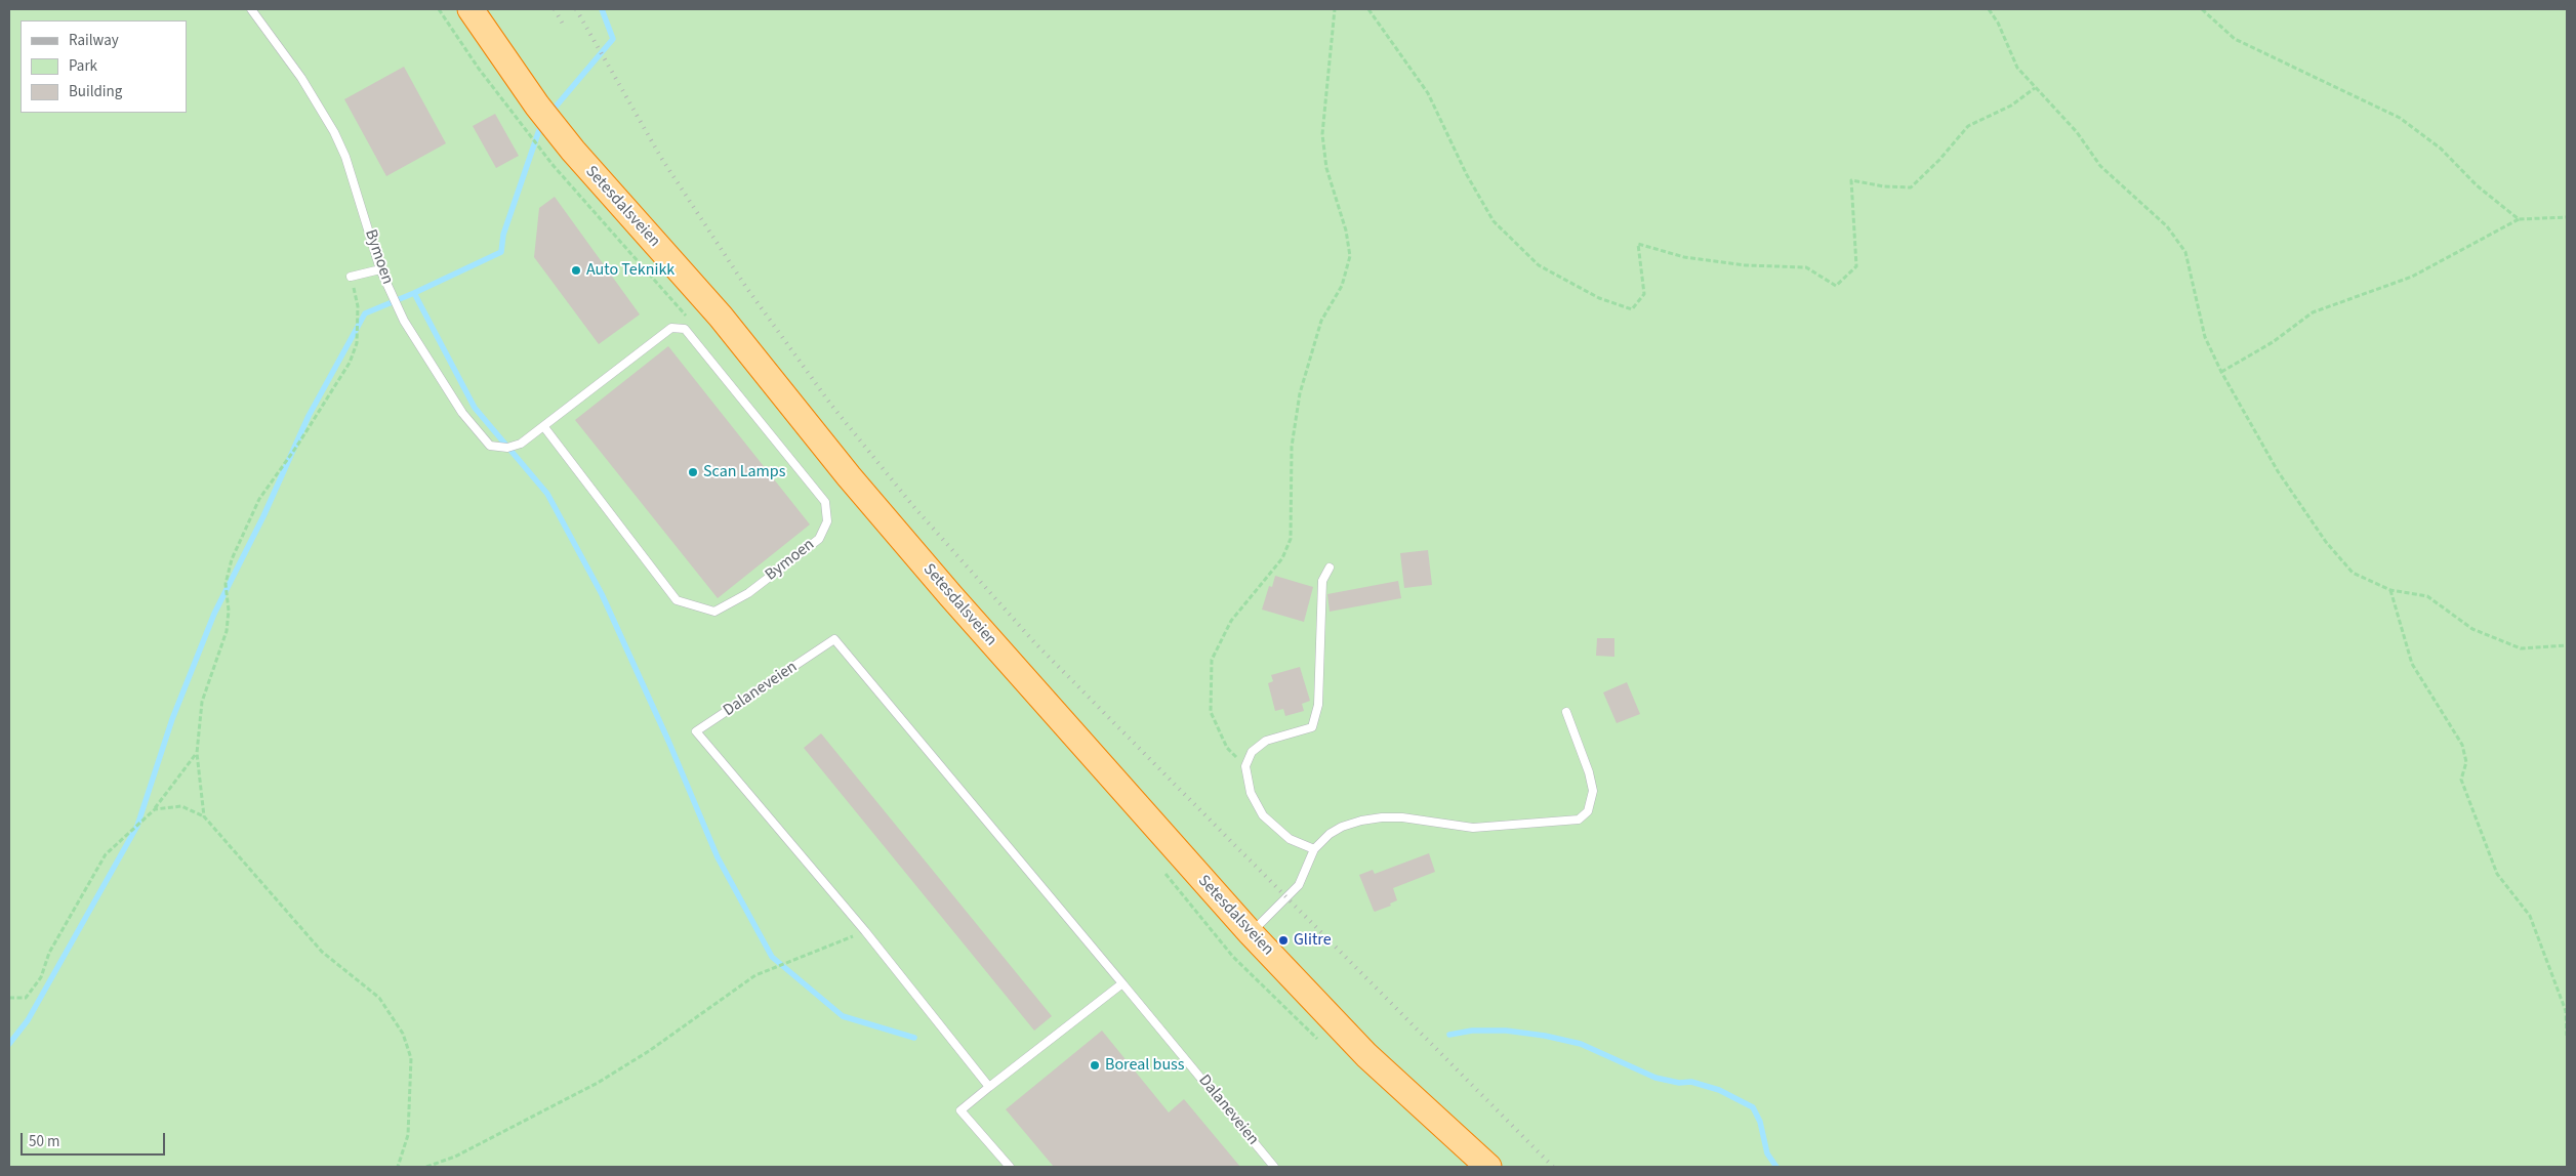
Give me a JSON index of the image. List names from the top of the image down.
{
  "streets": {
    "highway": ["Setesdalsveien"],
    "lane": ["Bymoen", "Dalaneveien"]
  },
  "places": [
    "Auto Teknikk",
    "Scan Lamps",
    "Glitre",
    "Boreal buss"
  ],
  "legend": ["Railway", "Park", "Building"],
  "scale_bar": "50 m"
}
